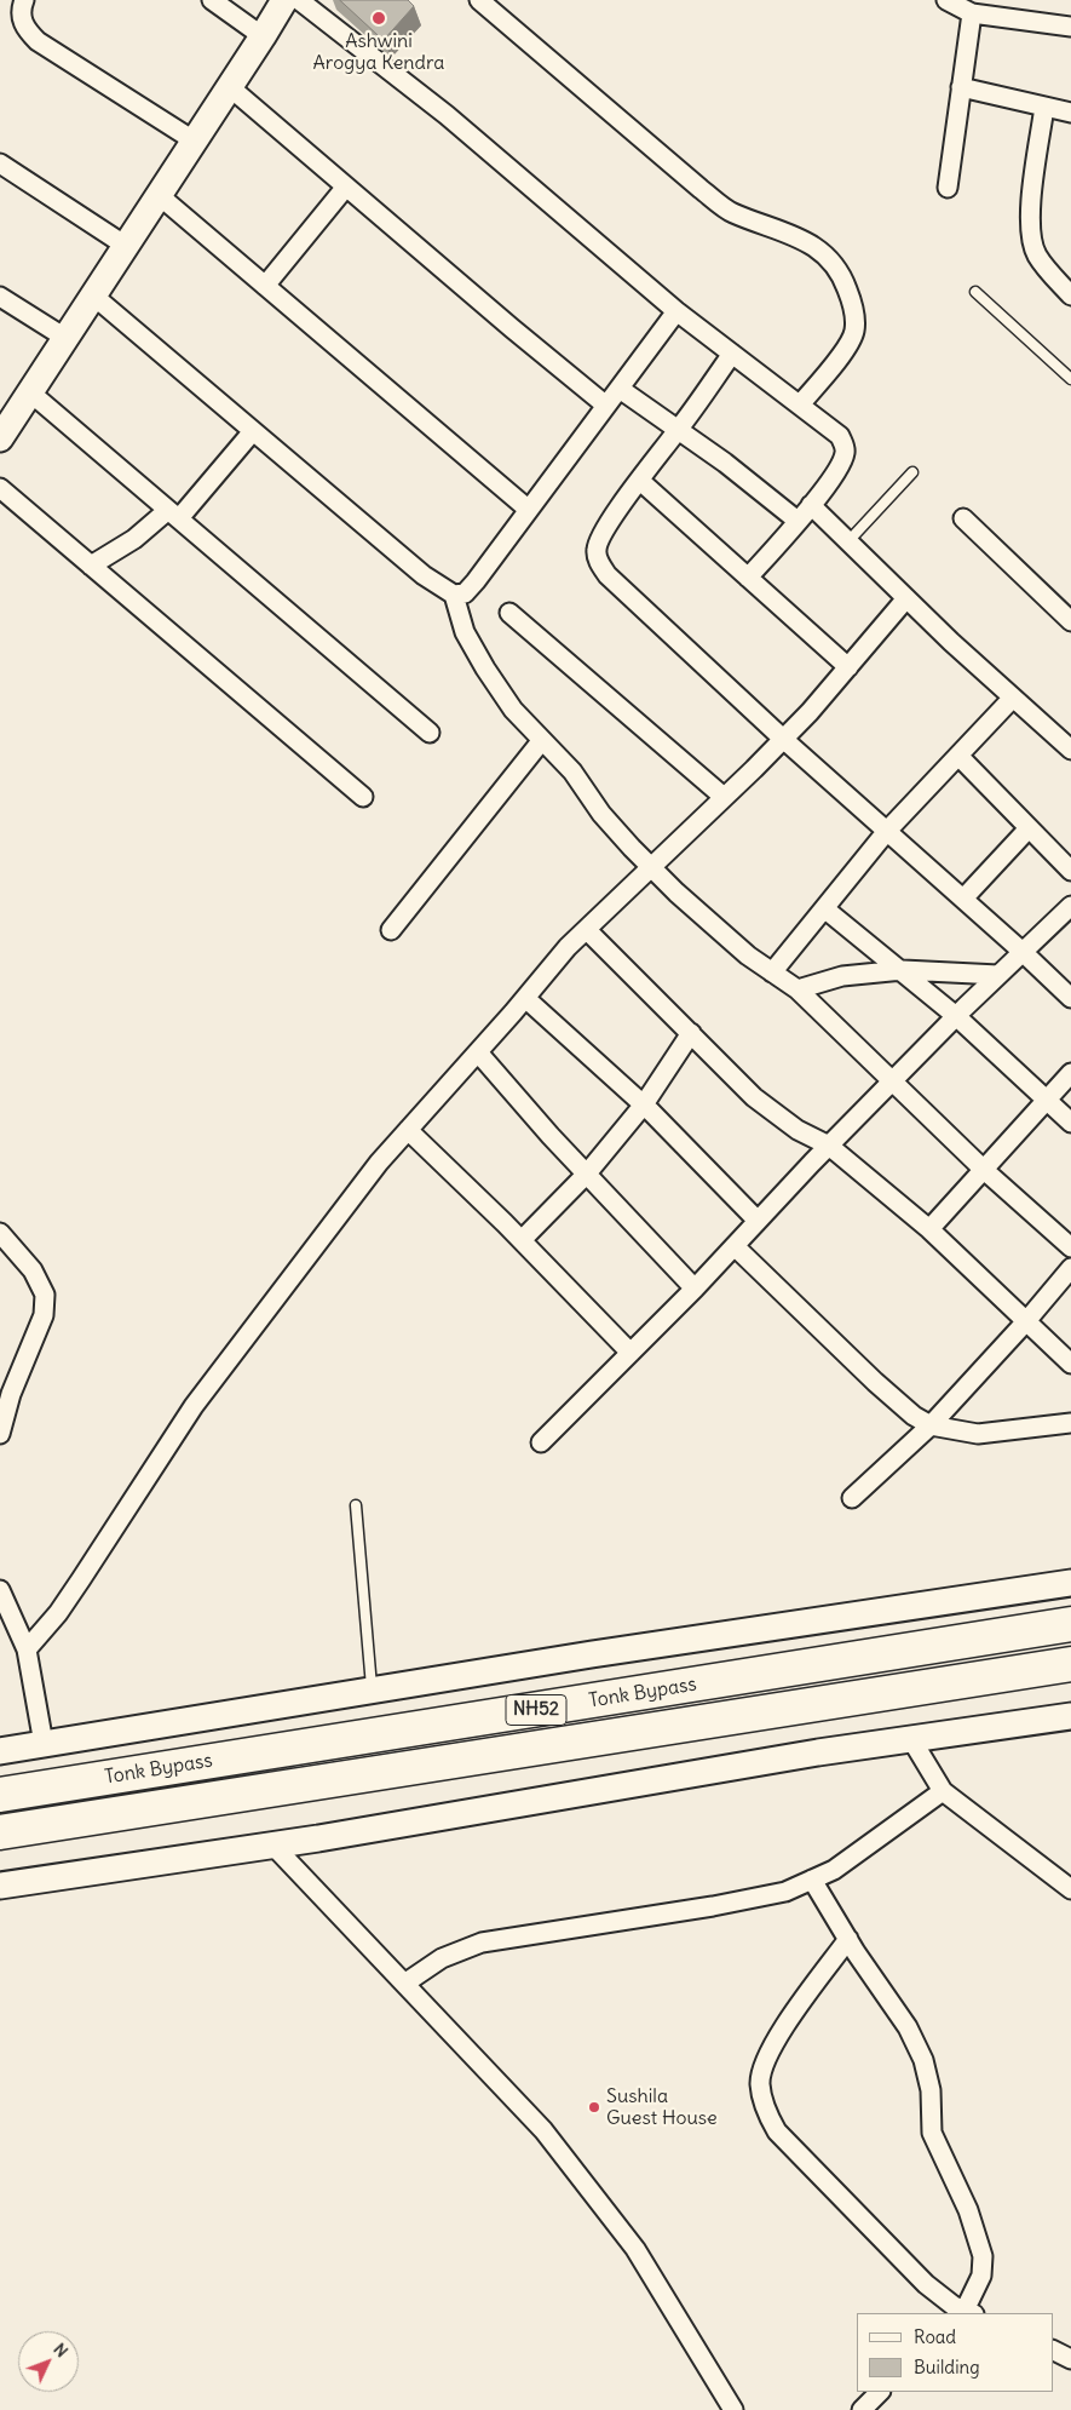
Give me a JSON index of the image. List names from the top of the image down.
{
  "streets": {
    "highway": ["Tonk Bypass", "NH52"]
  },
  "places": ["Ashwini Arogya Kendra", "Sushila Guest House"],
  "legend": ["Road", "Building"],
  "north": "top right"
}
